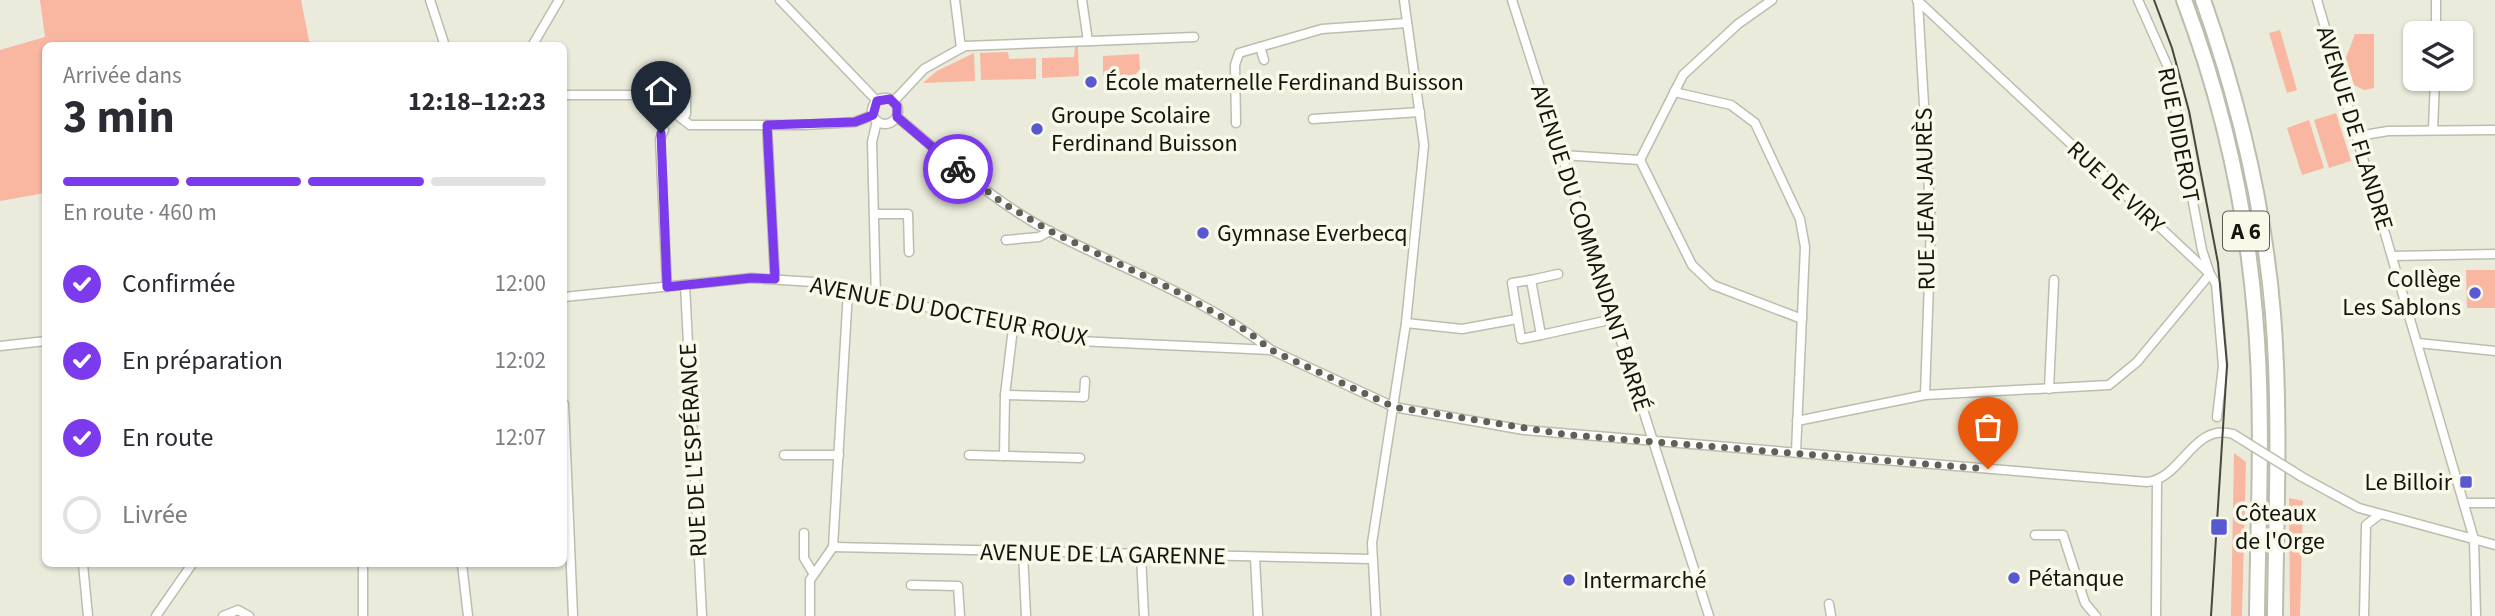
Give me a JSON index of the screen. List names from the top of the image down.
{
  "streets": {
    "highway": ["A 6"],
    "street": [
      "AVENUE DE FLANDRE",
      "RUE DIDEROT",
      "RUE DE VIRY",
      "RUE JEAN JAURÈS",
      "AVENUE DU COMMANDANT BARRÉ",
      "AVENUE DU DOCTEUR ROUX",
      "RUE DE L'ESPÉRANCE",
      "AVENUE DE LA GARENNE"
    ]
  },
  "crossings": [
    ["RUE DIDEROT", "RUE DE VIRY"],
    ["RUE DE VIRY", "RUE JEAN JAURÈS"],
    ["AVENUE DU COMMANDANT BARRÉ", "AVENUE DU DOCTEUR ROUX"],
    ["AVENUE DU DOCTEUR ROUX", "RUE DE L'ESPÉRANCE"]
  ],
  "places": {
    "other": [
      "École maternelle Ferdinand Buisson",
      "Groupe Scolaire Ferdinand Buisson",
      "Gymnase Everbecq",
      "Collège Les Sablons",
      "Pétanque",
      "Intermarché"
    ],
    "transit": ["Le Billoir", "Côteaux de l'Orge"]
  },
  "page": {
    "heading": ["3 min", "Arrivée dans", "12:18–12:23"],
    "bar": "En route · 460 m",
    "list": [
      ["Confirmée", "12:00"],
      ["En préparation", "12:02"],
      ["En route", "12:07"],
      "Livrée"
    ]
  }
}
